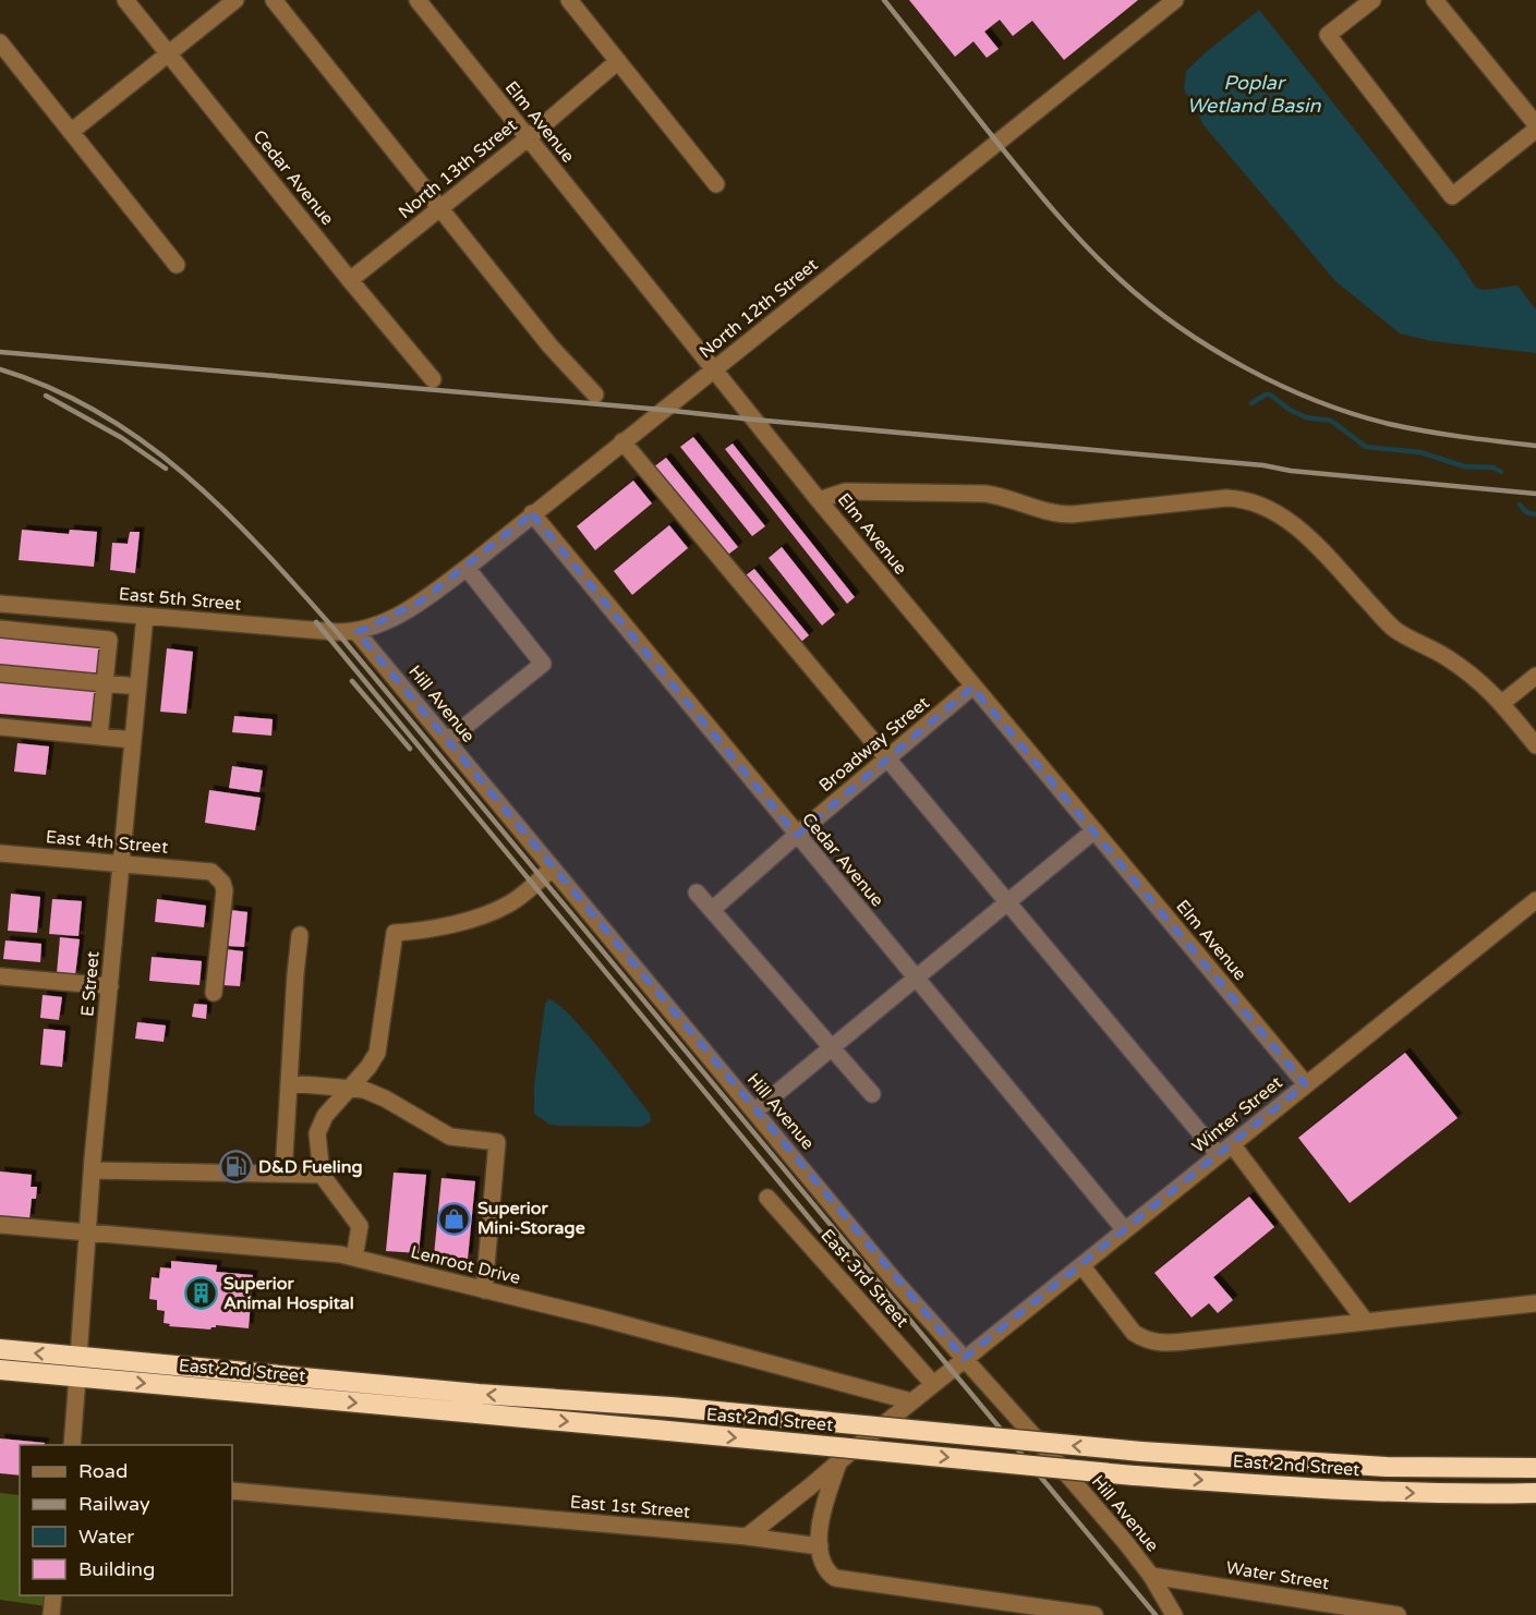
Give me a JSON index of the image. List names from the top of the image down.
{
  "streets": {
    "highway": ["East 2nd Street"],
    "street": [
      "Elm Avenue",
      "North 13th Street",
      "Cedar Avenue",
      "North 12th Street",
      "East 5th Street",
      "Hill Avenue",
      "Broadway Street",
      "East 4th Street",
      "E Street",
      "Winter Street",
      "Lenroot Drive",
      "East 3rd Street",
      "East 1st Street",
      "Water Street"
    ]
  },
  "crossings": [
    ["Elm Avenue", "North 13th Street"],
    ["Elm Avenue", "North 12th Street"],
    ["Elm Avenue", "Broadway Street"],
    ["Elm Avenue", "Winter Street"],
    ["North 13th Street", "Cedar Avenue"],
    ["Cedar Avenue", "North 12th Street"],
    ["Cedar Avenue", "Broadway Street"],
    ["Cedar Avenue", "Winter Street"],
    ["North 12th Street", "East 5th Street"],
    ["North 12th Street", "Hill Avenue"],
    ["East 5th Street", "Hill Avenue"],
    ["East 5th Street", "E Street"],
    ["Hill Avenue", "Winter Street"],
    ["Hill Avenue", "East 2nd Street"],
    ["Hill Avenue", "Water Street"],
    ["East 4th Street", "E Street"],
    ["E Street", "Lenroot Drive"],
    ["E Street", "East 2nd Street"]
  ],
  "water": ["Poplar Wetland Basin"],
  "places": {
    "fuel station": ["D&D Fueling"],
    "shop": ["Superior Mini-Storage"],
    "building": ["Superior Animal Hospital"]
  },
  "legend": [
    "Road",
    "Railway",
    "Water",
    "Building"
  ]
}
